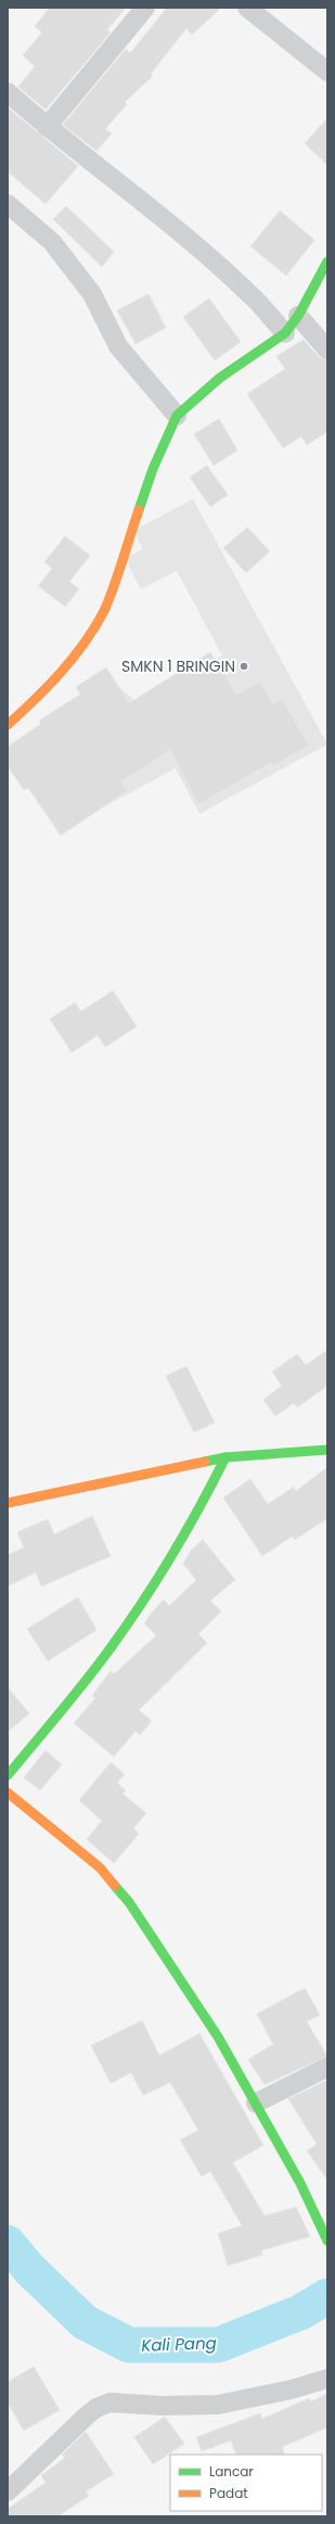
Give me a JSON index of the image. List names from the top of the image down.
{
  "water": ["Kali Pang"],
  "places": ["SMKN 1 BRINGIN"],
  "legend": ["Lancar", "Padat"]
}
